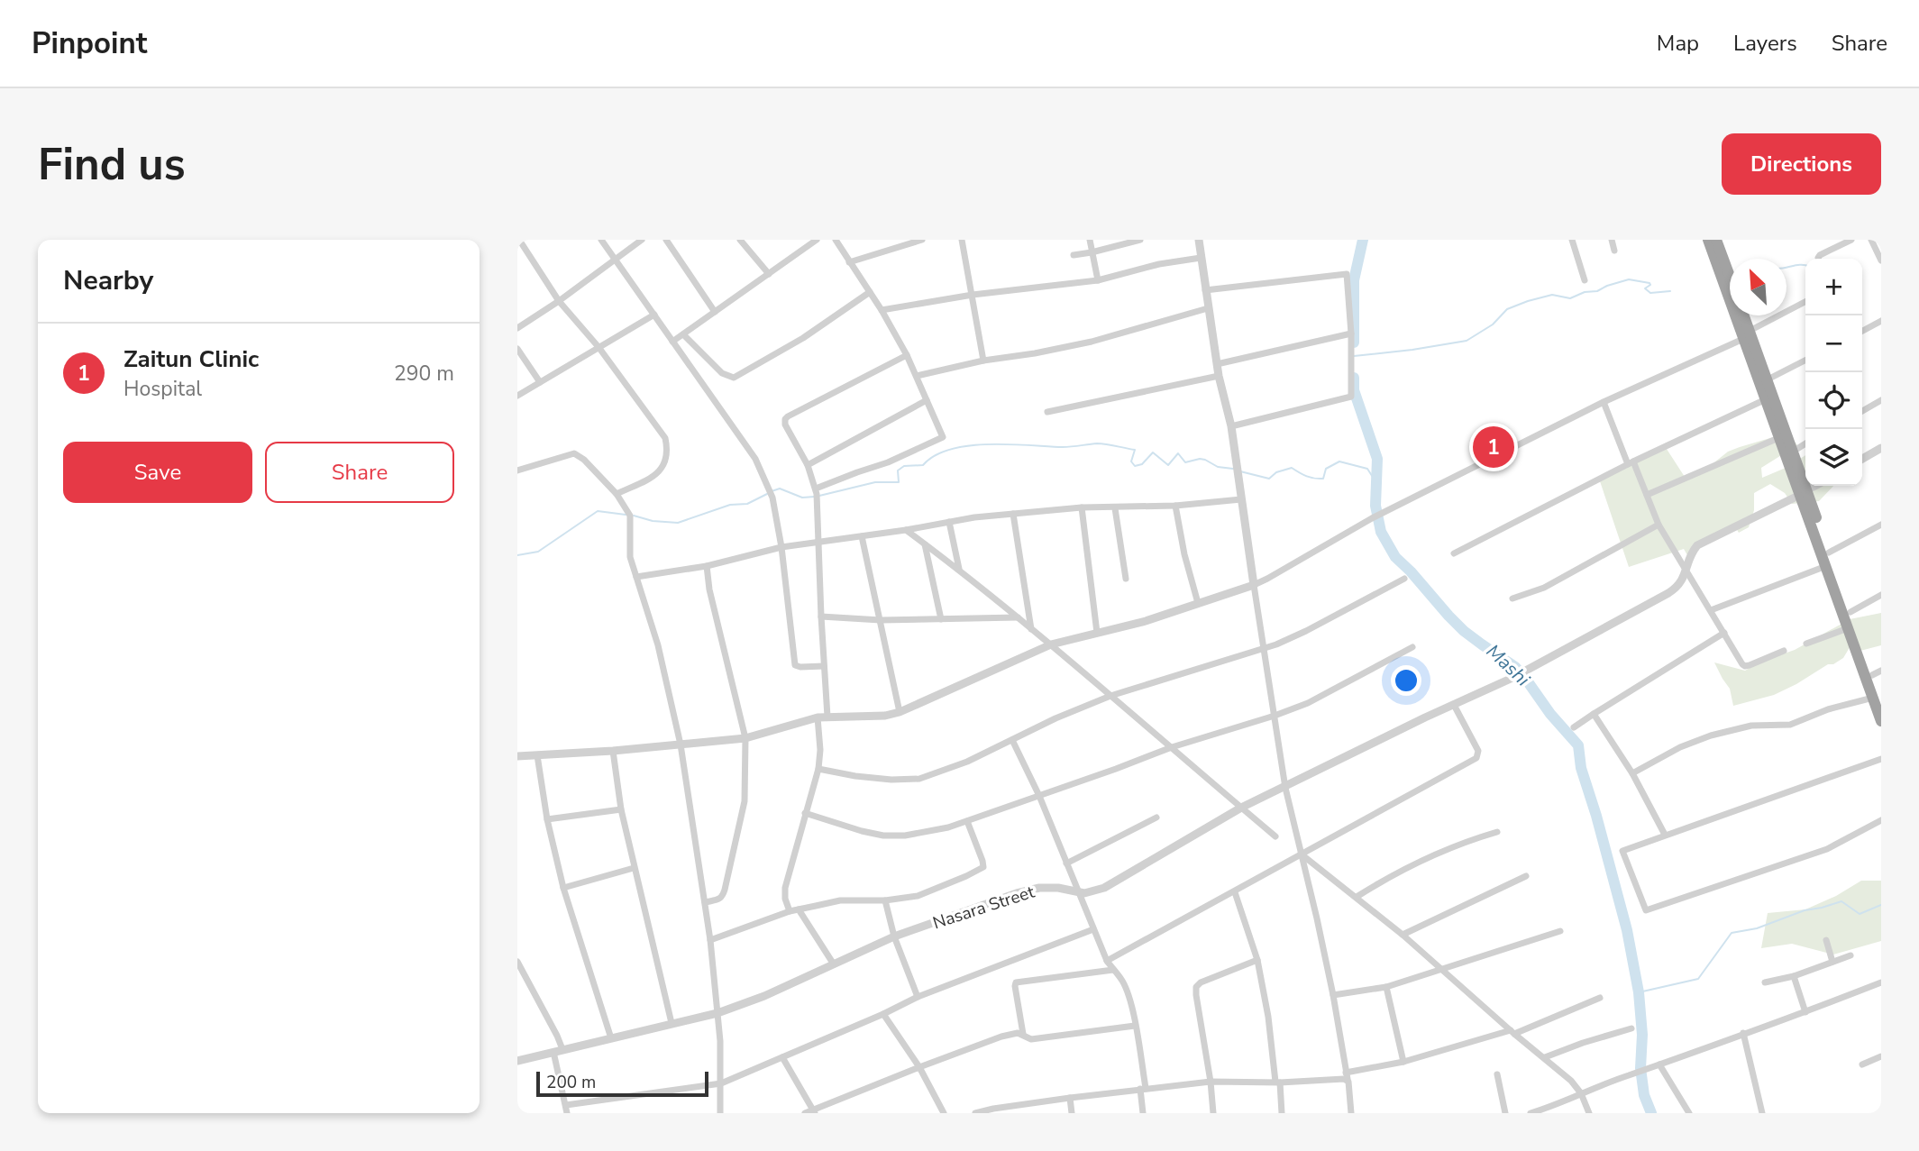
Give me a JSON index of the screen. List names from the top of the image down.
{
  "streets": {
    "street": ["Nasara Street"]
  },
  "water": ["Mashi"],
  "scale_bar": "200 m",
  "north": "top left",
  "page": {
    "header": "Pinpoint",
    "nav": ["Map", "Layers", "Share"],
    "buttons": [
      "Directions",
      ["Save", "Share"]
    ],
    "title": "Find us",
    "heading": "Nearby",
    "map_buttons": ["+", "−"],
    "list": [
      {
        "mark": "1",
        "name": "Zaitun Clinic",
        "note": "Hospital",
        "value": "290 m"
      }
    ],
    "pins": "1",
    "scale": "200 m"
  }
}
